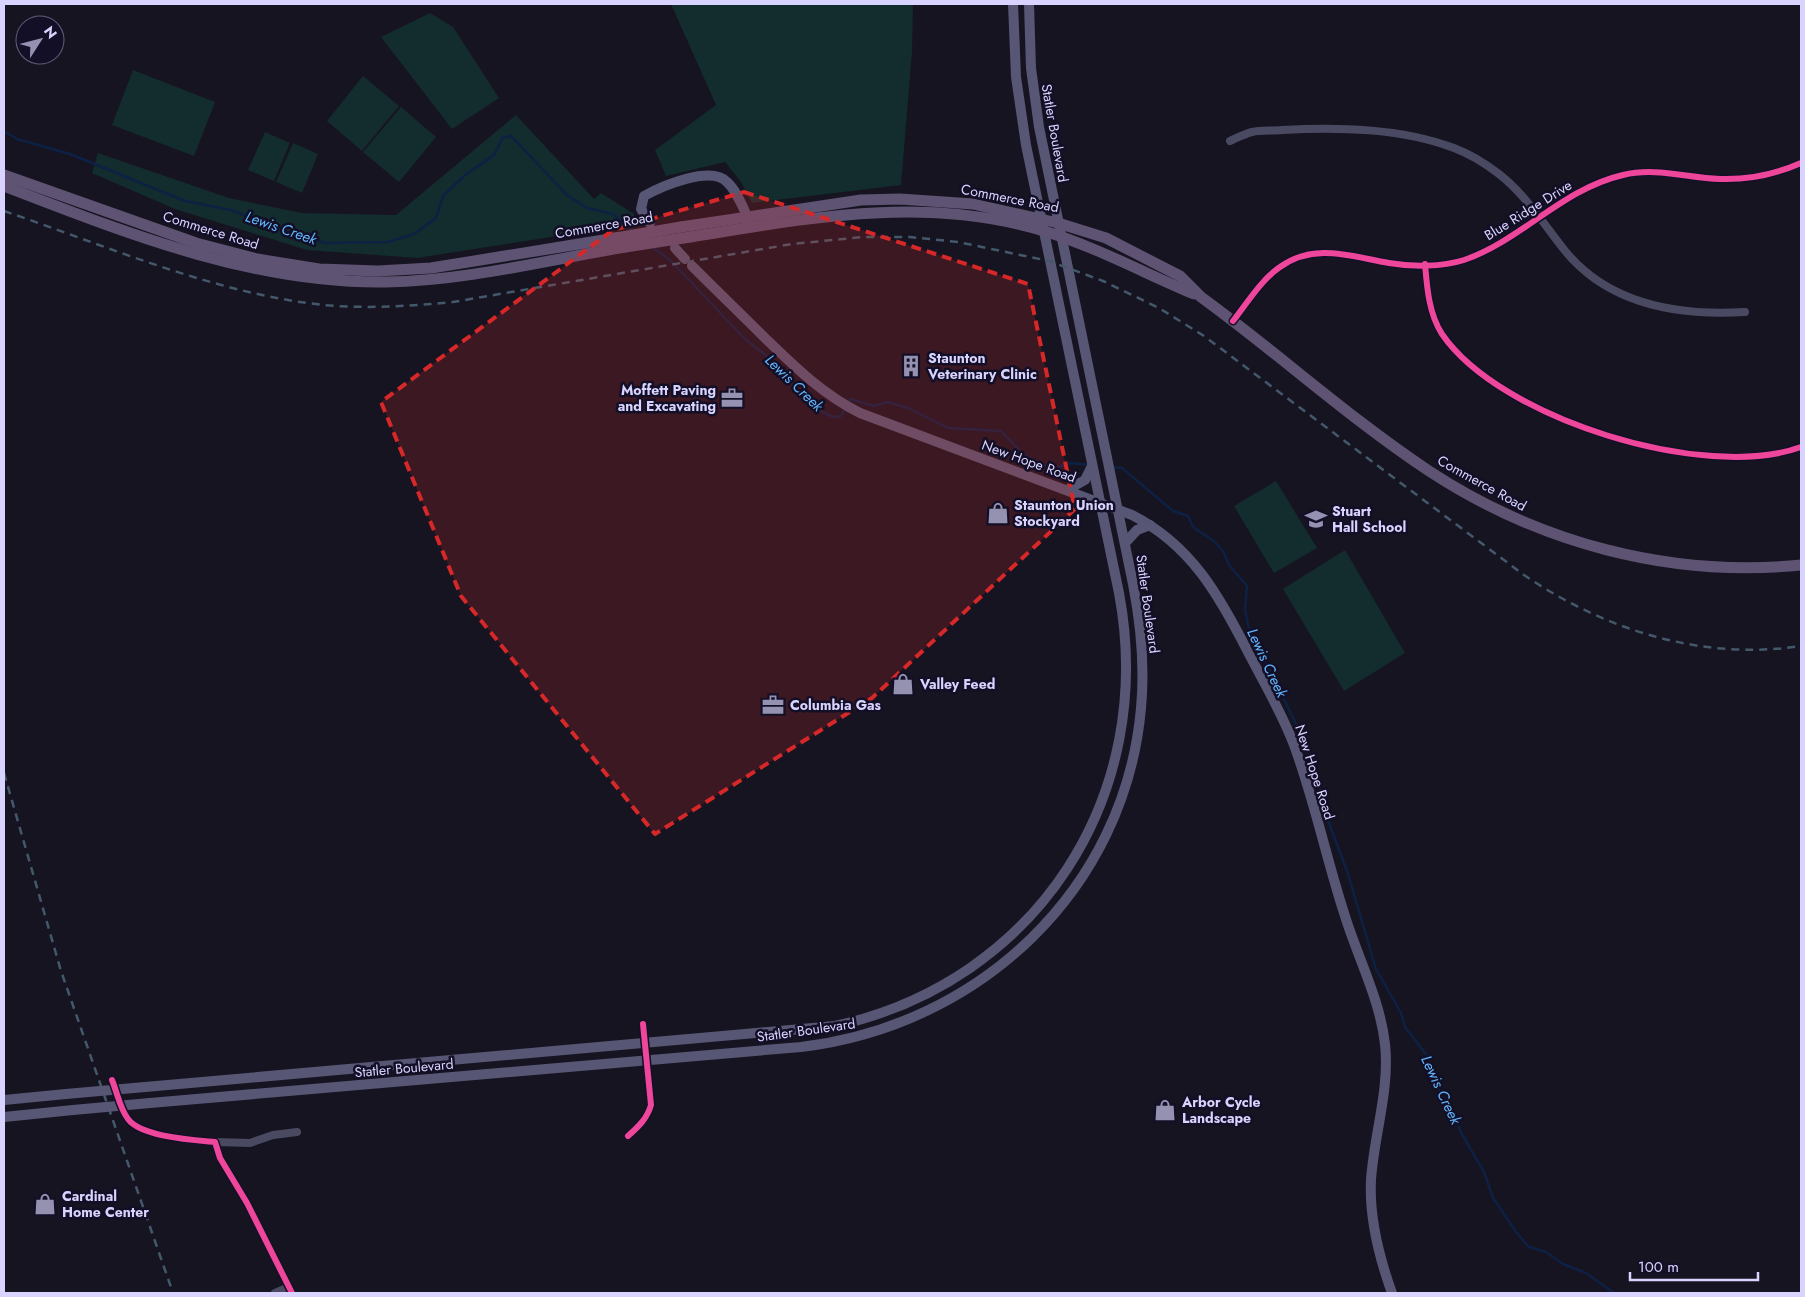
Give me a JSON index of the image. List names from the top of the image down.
{
  "streets": {
    "main road": ["Statler Boulevard", "Commerce Road", "New Hope Road"],
    "street": ["Blue Ridge Drive"]
  },
  "crossings": [
    ["Statler Boulevard", "Commerce Road"],
    ["Statler Boulevard", "New Hope Road"],
    ["Commerce Road", "Blue Ridge Drive"]
  ],
  "water": ["Lewis Creek"],
  "places": {
    "building": ["Staunton Veterinary Clinic"],
    "office": ["Moffett Paving and Excavating", "Columbia Gas"],
    "shop": [
      "Staunton Union Stockyard",
      "Valley Feed",
      "Arbor Cycle Landscape",
      "Cardinal Home Center"
    ],
    "school or university": ["Stuart Hall School"]
  },
  "scale_bar": "100 m",
  "north": "top right"
}
